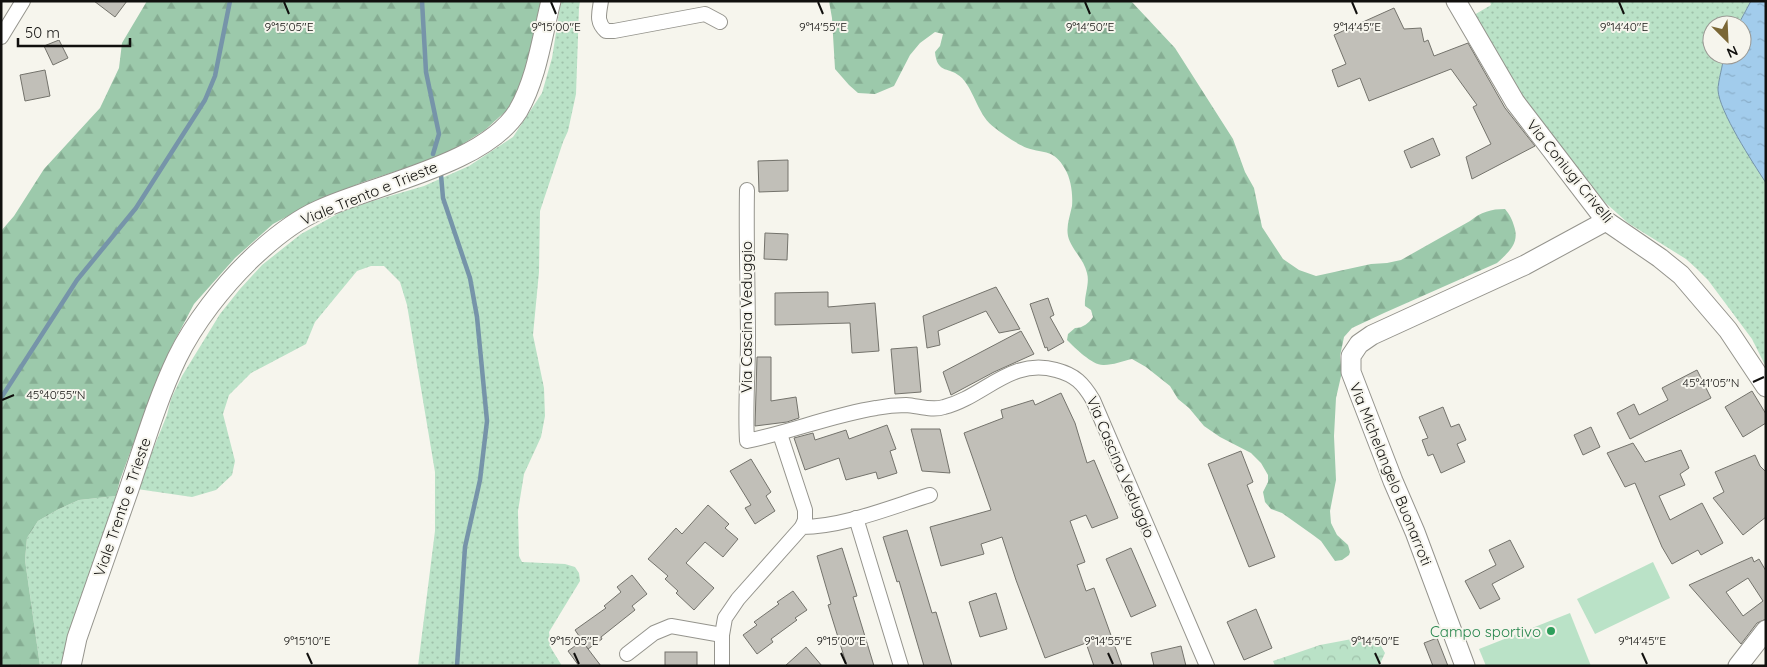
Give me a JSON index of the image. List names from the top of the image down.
{
  "streets": {
    "street": [
      "Via Coniugi Crivelli",
      "Viale Trento e Trieste",
      "Via Cascina Veduggio",
      "Via Michelangelo Buonarroti"
    ]
  },
  "crossings": [
    ["Via Coniugi Crivelli", "Via Michelangelo Buonarroti"]
  ],
  "places": ["Campo sportivo"],
  "scale_bar": "50 m",
  "north": "bottom right",
  "coordinates": [
    "9°15'05\"E",
    "9°15'00\"E",
    "9°14'55\"E",
    "9°14'50\"E",
    "9°14'45\"E",
    "9°14'40\"E",
    "45°41'05\"N",
    "45°40'55\"N",
    "9°15'10\"E"
  ]
}
